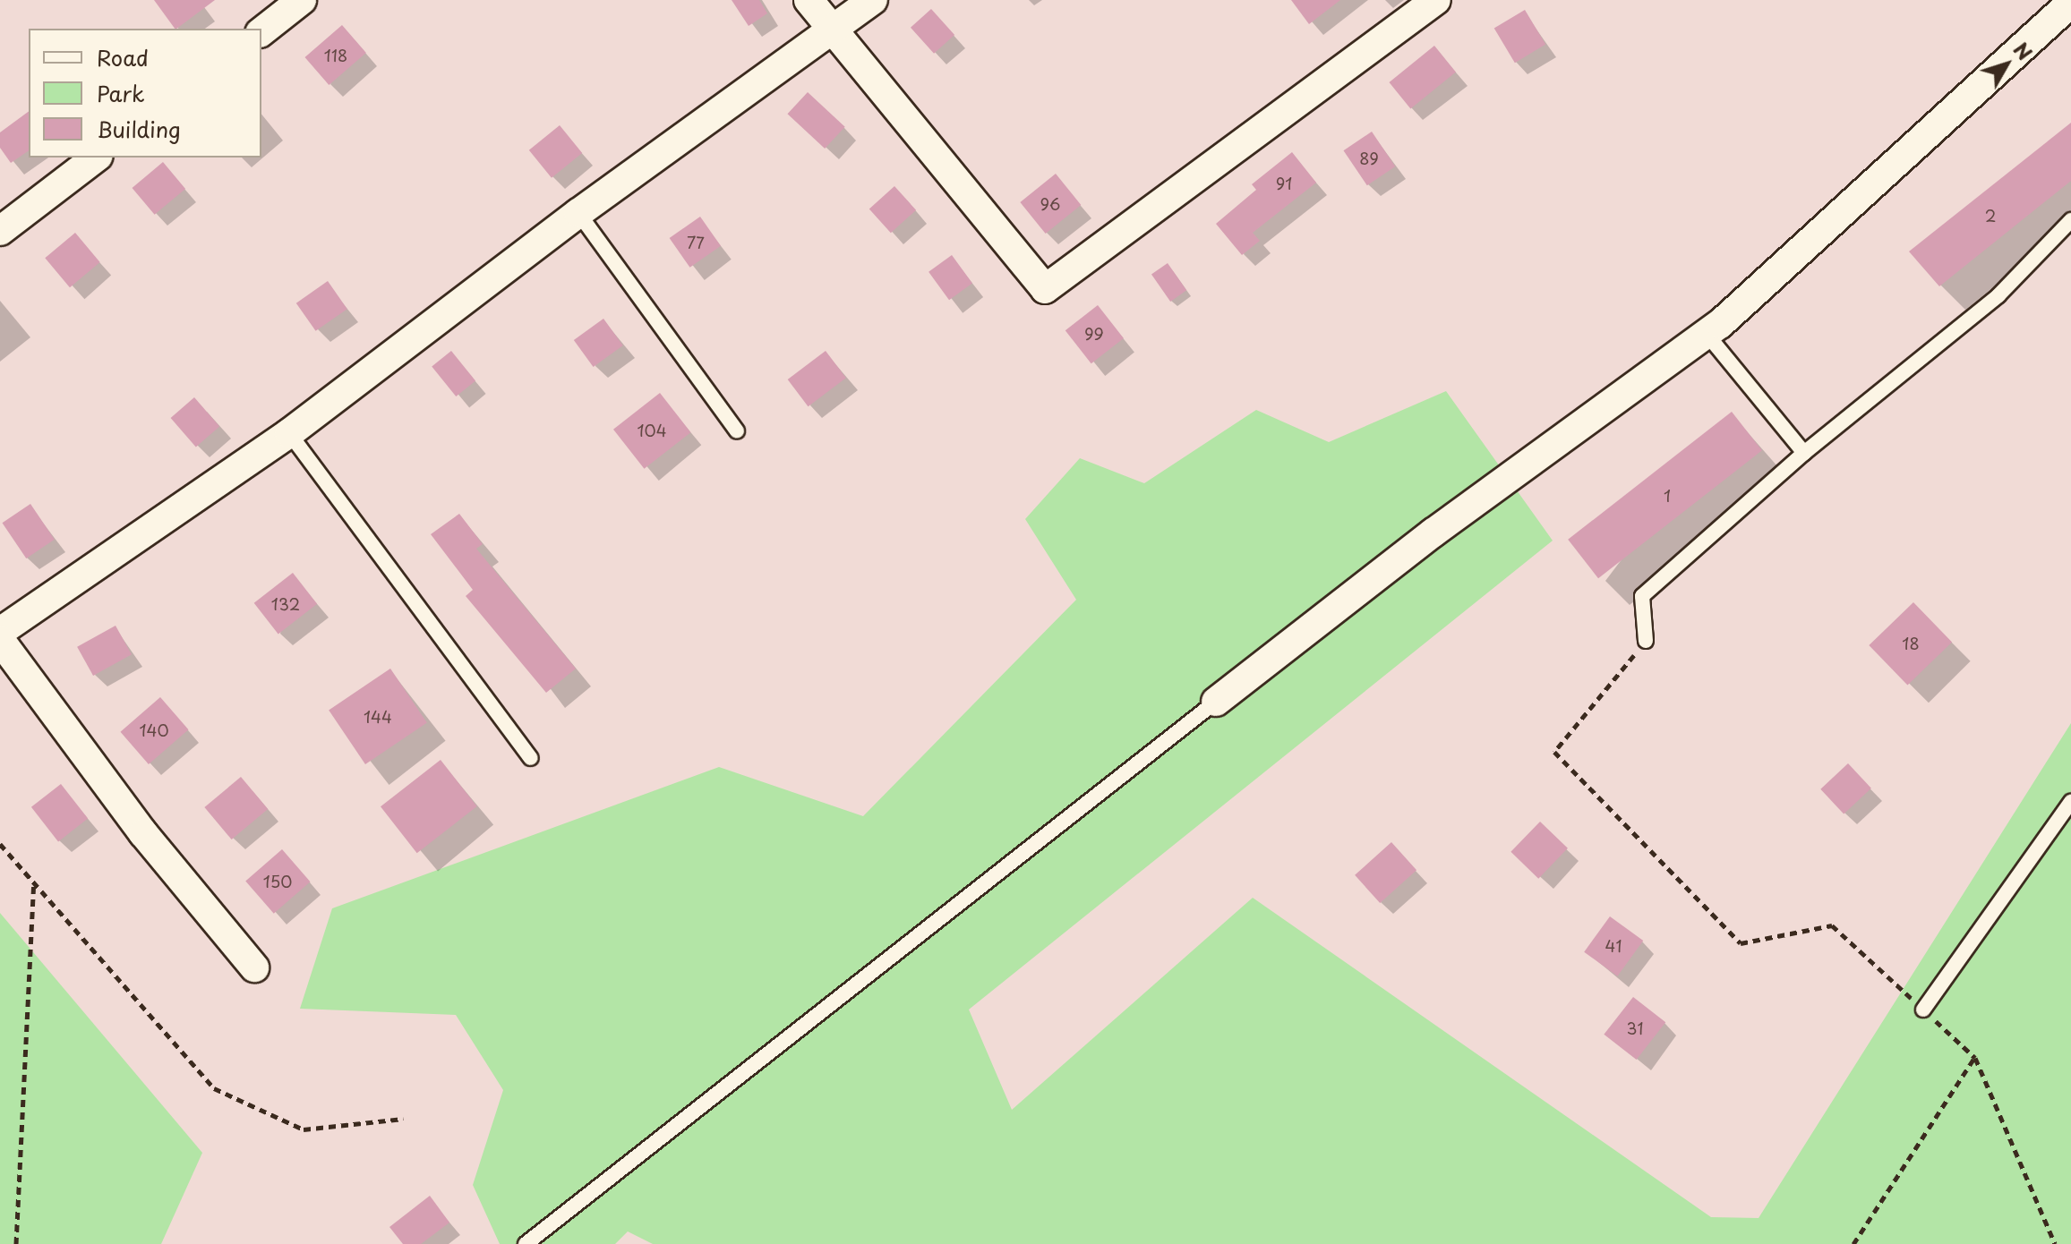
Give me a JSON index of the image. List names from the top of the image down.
{
  "house_numbers": [
    "118",
    "89",
    "91",
    "96",
    "2",
    "77",
    "99",
    "104",
    "1",
    "132",
    "18",
    "144",
    "140",
    "150",
    "41",
    "31"
  ],
  "legend": ["Road", "Park", "Building"],
  "north": "top right"
}
